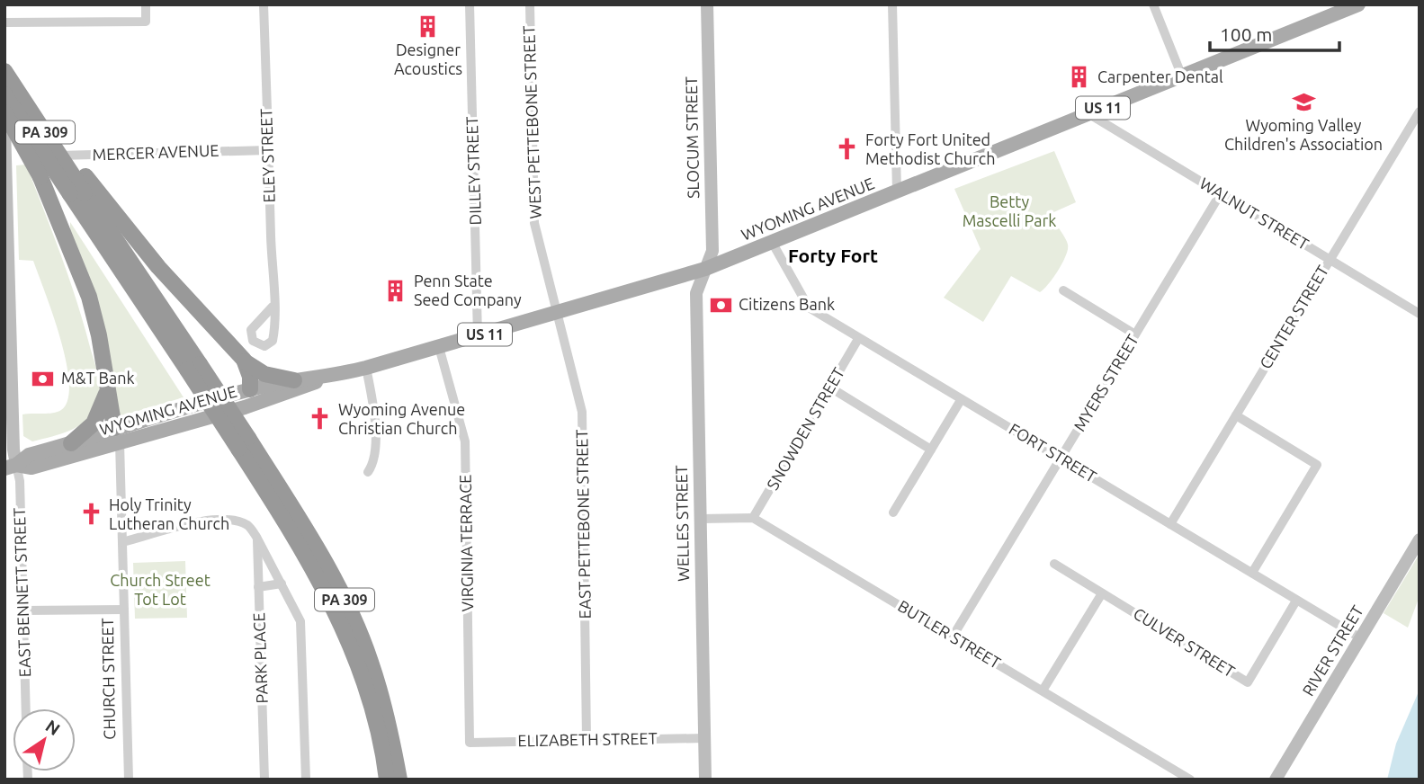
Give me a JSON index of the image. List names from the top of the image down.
{
  "streets": {
    "highway": ["PA 309"],
    "main road": ["US 11", "WYOMING AVENUE"],
    "street": [
      "WEST PETTEBONE STREET",
      "SLOCUM STREET",
      "MERCER AVENUE",
      "ELEY STREET",
      "DILLEY STREET",
      "WALNUT STREET",
      "CENTER STREET",
      "MYERS STREET",
      "SNOWDEN STREET",
      "FORT STREET",
      "WELLES STREET",
      "EAST PETTEBONE STREET",
      "VIRGINIA TERRACE",
      "EAST BENNETT STREET",
      "BUTLER STREET",
      "CULVER STREET",
      "RIVER STREET",
      "PARK PLACE",
      "CHURCH STREET",
      "ELIZABETH STREET"
    ]
  },
  "crossings": [
    ["WEST PETTEBONE STREET", "WYOMING AVENUE"],
    ["WEST PETTEBONE STREET", "EAST PETTEBONE STREET"],
    ["SLOCUM STREET", "WYOMING AVENUE"],
    ["SLOCUM STREET", "WELLES STREET"],
    ["MERCER AVENUE", "ELEY STREET"],
    ["DILLEY STREET", "WYOMING AVENUE"],
    ["WYOMING AVENUE", "WALNUT STREET"],
    ["WYOMING AVENUE", "FORT STREET"],
    ["WYOMING AVENUE", "WELLES STREET"],
    ["WYOMING AVENUE", "EAST PETTEBONE STREET"],
    ["WYOMING AVENUE", "VIRGINIA TERRACE"],
    ["WYOMING AVENUE", "EAST BENNETT STREET"],
    ["WYOMING AVENUE", "CHURCH STREET"],
    ["WALNUT STREET", "CENTER STREET"],
    ["WALNUT STREET", "MYERS STREET"],
    ["CENTER STREET", "FORT STREET"],
    ["MYERS STREET", "FORT STREET"],
    ["MYERS STREET", "BUTLER STREET"],
    ["SNOWDEN STREET", "FORT STREET"],
    ["SNOWDEN STREET", "BUTLER STREET"],
    ["FORT STREET", "CULVER STREET"],
    ["FORT STREET", "RIVER STREET"],
    ["WELLES STREET", "ELIZABETH STREET"],
    ["EAST PETTEBONE STREET", "ELIZABETH STREET"],
    ["VIRGINIA TERRACE", "ELIZABETH STREET"]
  ],
  "districts": ["Forty Fort"],
  "parks": ["Betty Mascelli Park", "Church Street Tot Lot"],
  "places": {
    "building": ["Designer Acoustics", "Carpenter Dental", "Penn State Seed Company"],
    "school or university": ["Wyoming Valley Children's Association"],
    "church": ["Forty Fort United Methodist Church", "Wyoming Avenue Christian Church", "Holy Trinity Lutheran Church"],
    "bank": ["Citizens Bank", "M&T Bank"]
  },
  "scale_bar": "100 m",
  "north": "top right"
}
